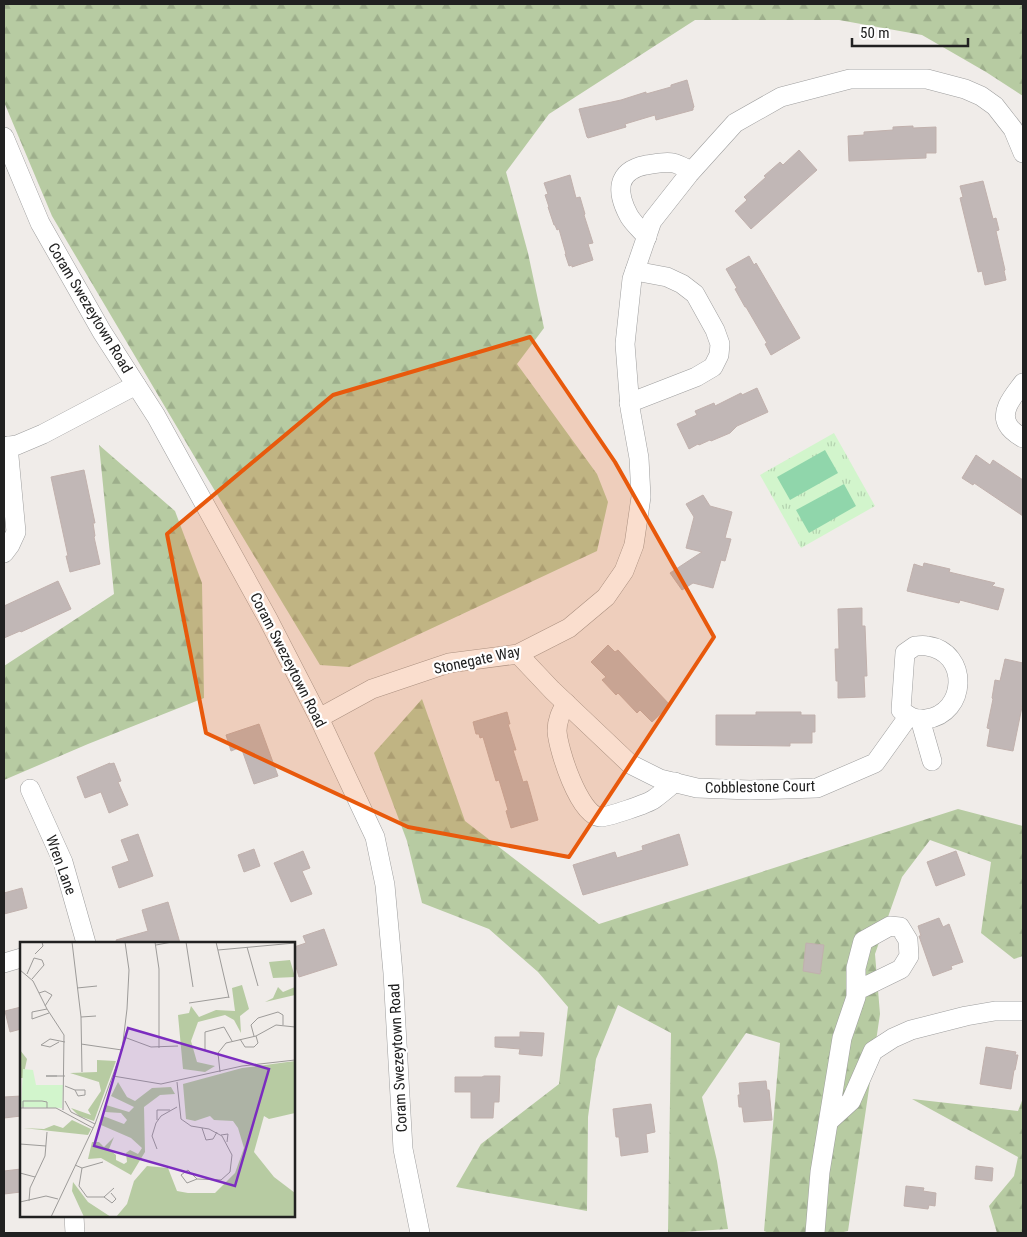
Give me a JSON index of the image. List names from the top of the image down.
{
  "streets": {
    "street": [
      "Coram Swezeytown Road",
      "Stonegate Way",
      "Cobblestone Court",
      "Wren Lane"
    ]
  },
  "crossings": [
    ["Coram Swezeytown Road", "Stonegate Way"],
    ["Stonegate Way", "Cobblestone Court"]
  ],
  "scale_bar": "50 m"
}
